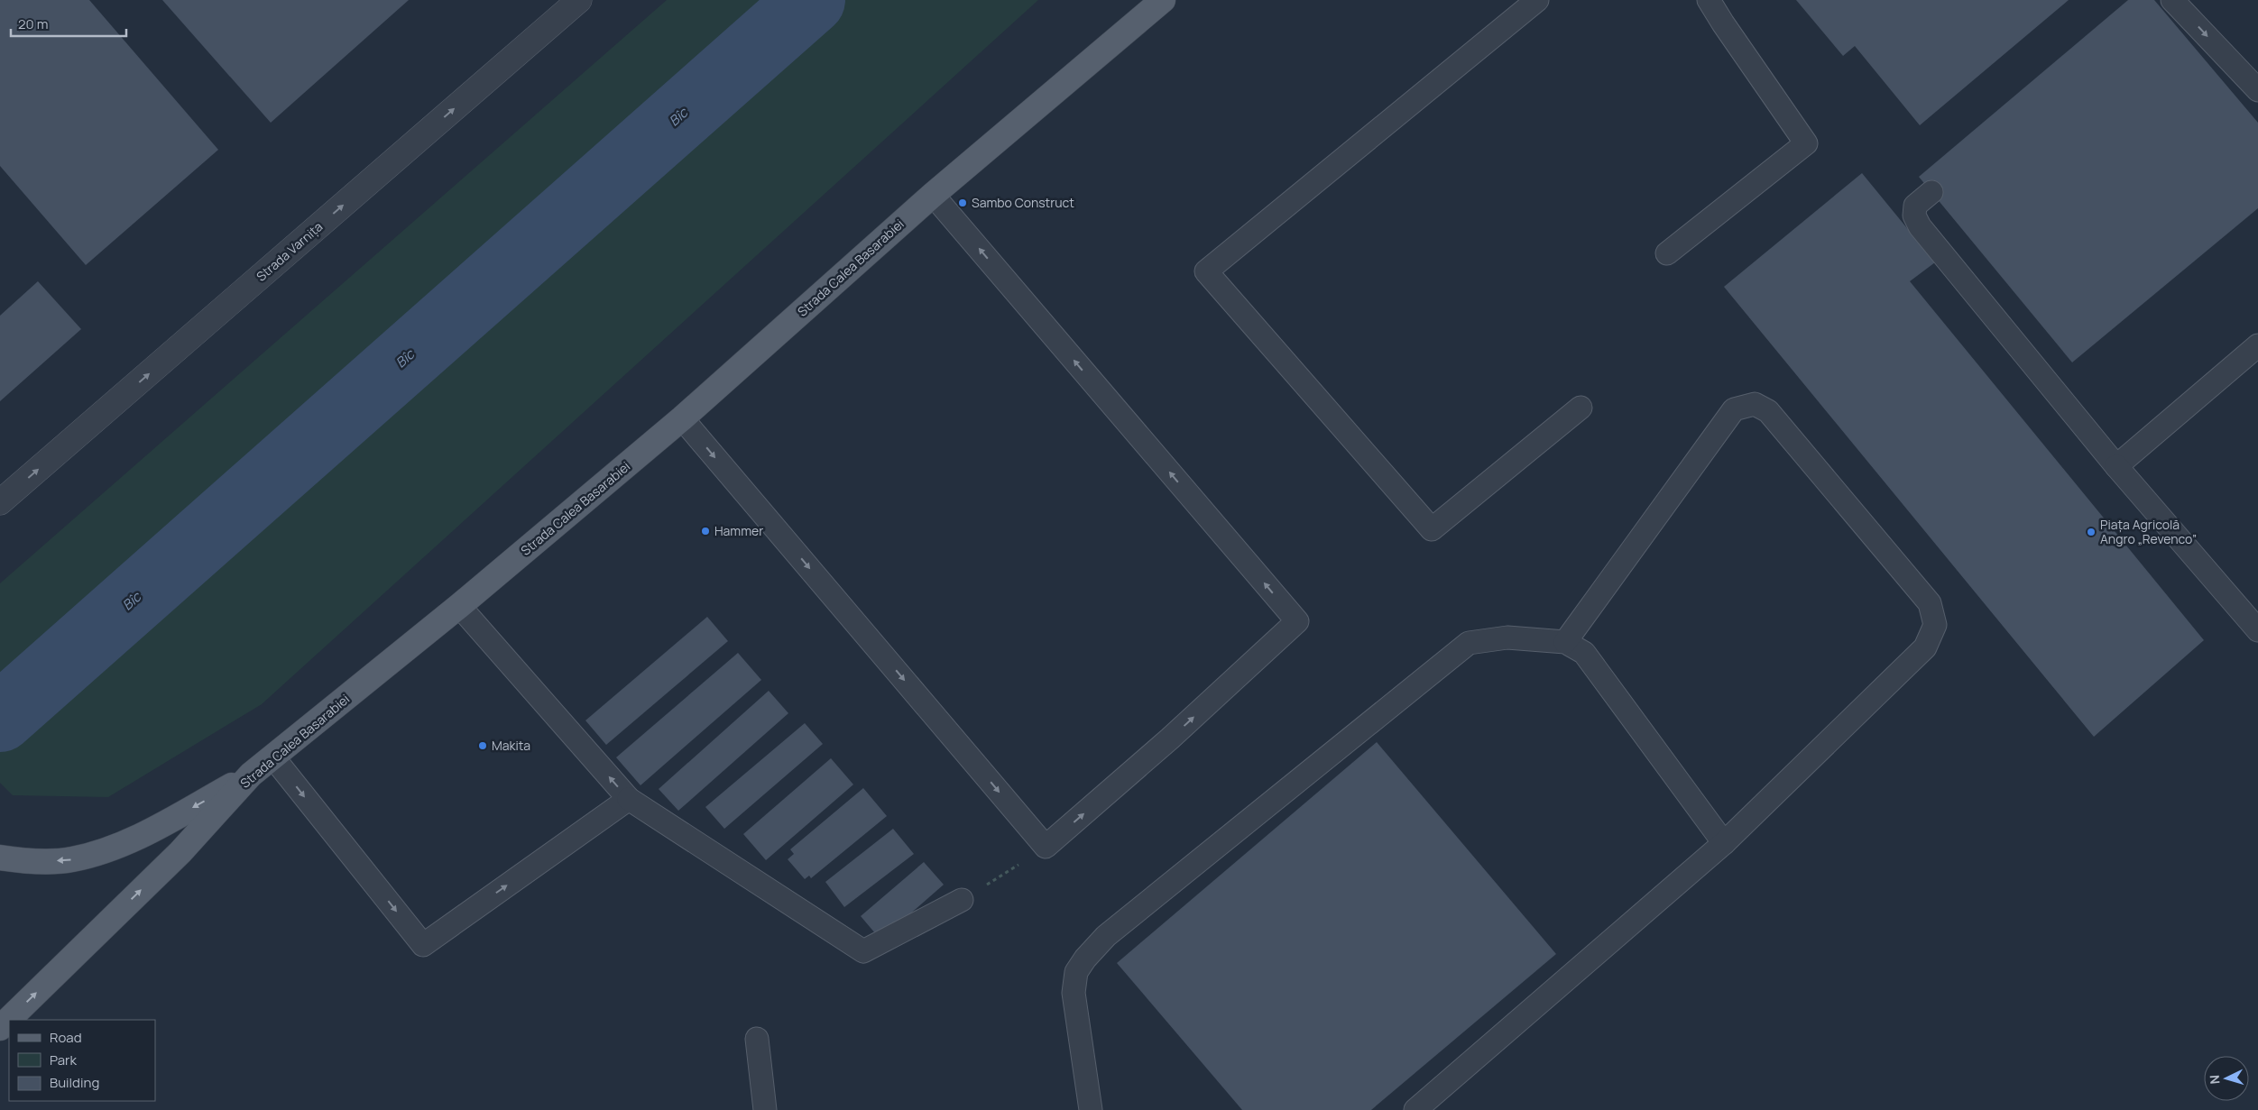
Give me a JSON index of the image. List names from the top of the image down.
{
  "streets": {
    "main road": ["Strada Calea Basarabiei"],
    "street": ["Strada Varnița"]
  },
  "one_way": ["Strada Varnița"],
  "water": ["Bîc"],
  "places": [
    "Sambo Construct",
    "Hammer",
    "Piața Agricolă Angro „Revenco”",
    "Makita"
  ],
  "legend": ["Road", "Park", "Building"],
  "scale_bar": "20 m",
  "north": "left"
}
